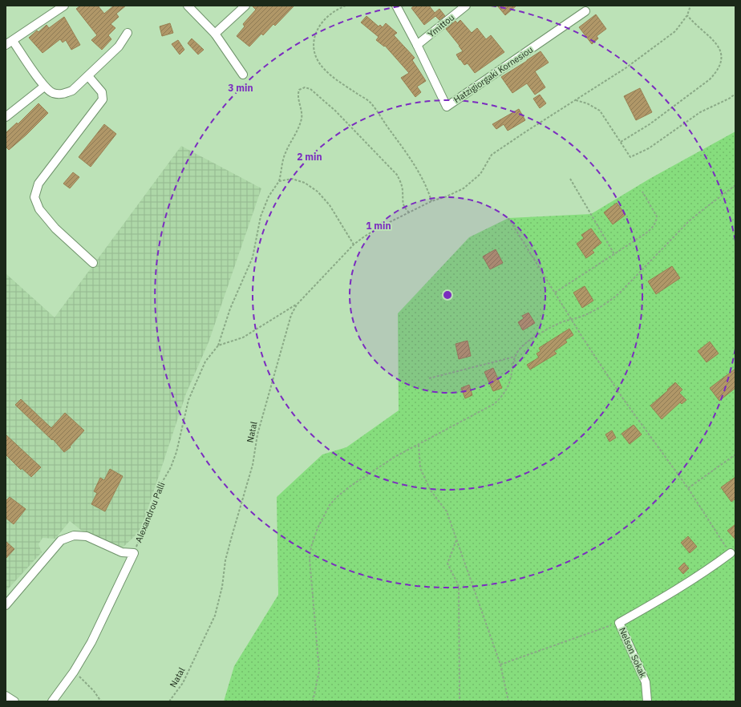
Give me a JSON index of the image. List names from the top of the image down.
{
  "streets": {
    "street": [
      "Ymittou",
      "Hatzigiorgaki Kornesiou",
      "Alexandrou Palli",
      "Nelson Sokak"
    ],
    "path": ["Natal"]
  },
  "crossings": [
    ["Ymittou", "Hatzigiorgaki Kornesiou"]
  ],
  "rings": ["3 min", "2 min", "1 min"]
}
